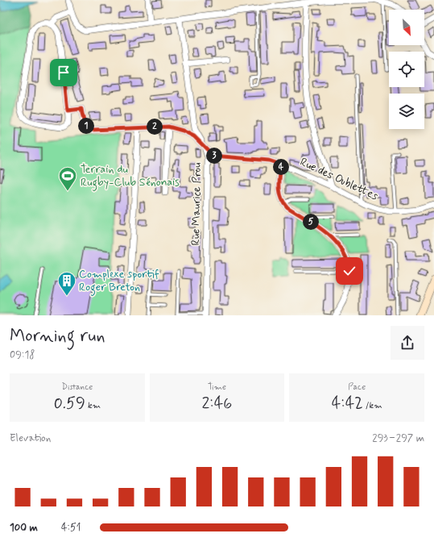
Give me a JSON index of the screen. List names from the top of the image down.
{
  "streets": {
    "street": ["Rue des Oublettes", "Rue Maurice Prou"]
  },
  "crossings": [
    ["Rue des Oublettes", "Rue Maurice Prou"]
  ],
  "places": {
    "sports": ["Terrain du Rugby-Club Sénonais"],
    "building": ["Complexe sportif Roger Breton"]
  },
  "north": "bottom right",
  "page": {
    "pins": [
      "1",
      "2",
      "3",
      "4",
      "5"
    ],
    "heading": ["Morning run", "09:18"],
    "stats": [
      ["Distance", "0.59 km"],
      ["Time", "2:46"],
      ["Pace", "4:42 /km"]
    ],
    "chart": ["Elevation", "293–297 m"],
    "list": [
      {
        "name": "100 m",
        "note": "4:51"
      }
    ]
  }
}
